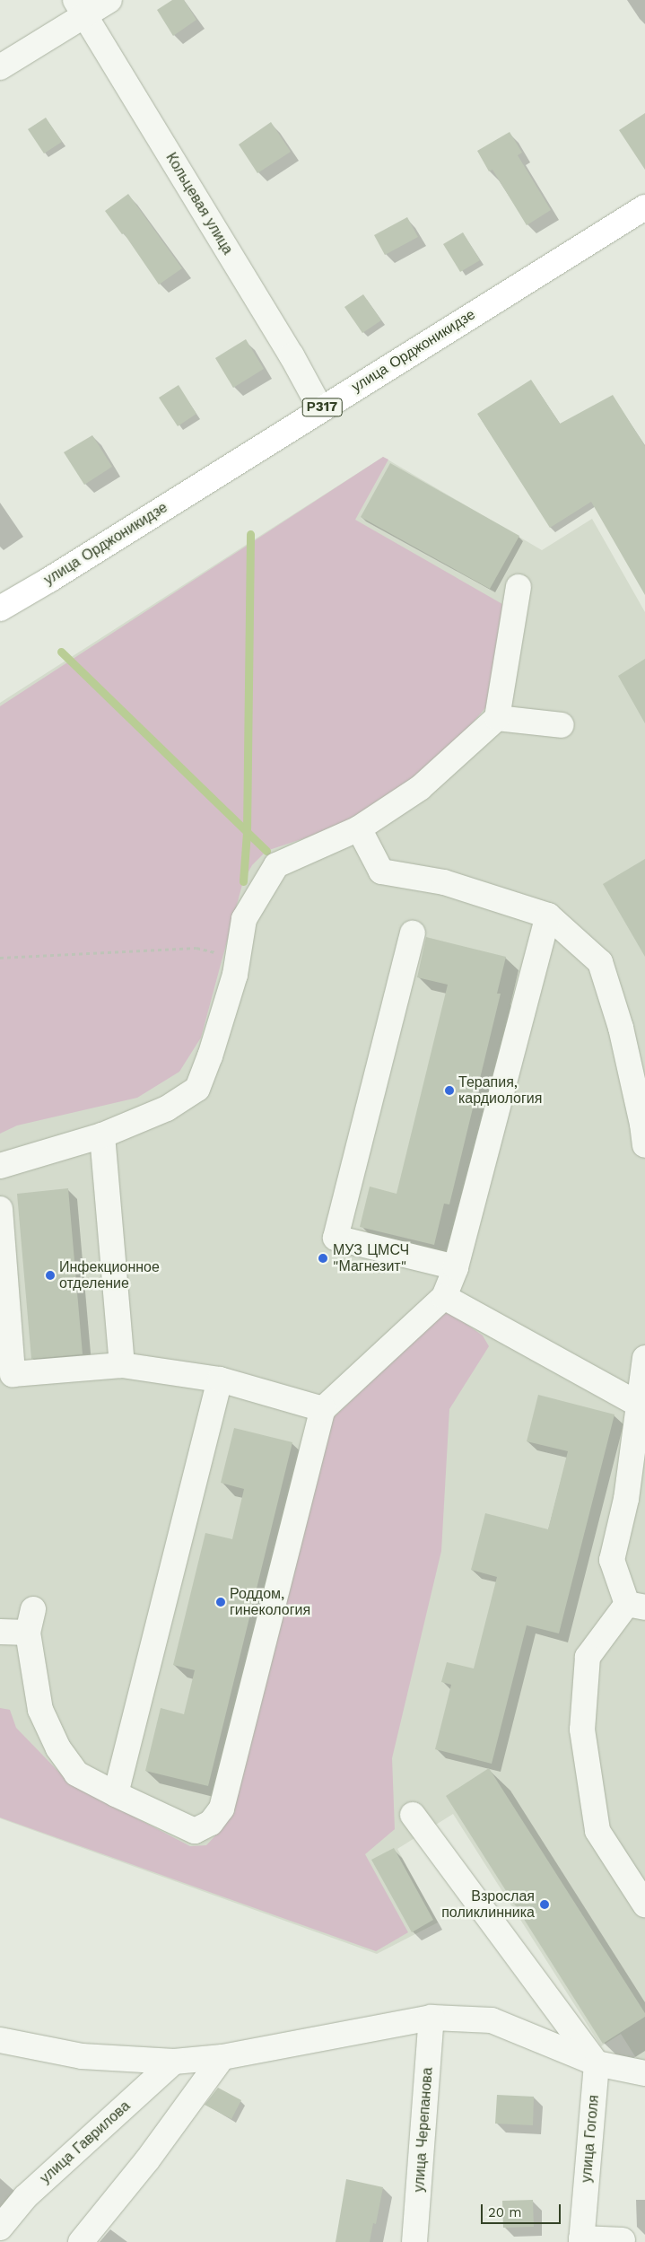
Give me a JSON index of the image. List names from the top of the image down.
{
  "streets": {
    "main road": ["улица Орджоникидзе", "Р317"],
    "street": [
      "Кольцевая улица",
      "улица Черепанова",
      "улица Гоголя",
      "улица Гаврилова"
    ]
  },
  "crossings": [
    ["Кольцевая улица", "улица Орджоникидзе"]
  ],
  "places": [
    "Терапия, кардиология",
    "МУЗ ЦМСЧ \"Магнезит\"",
    "Инфекционное отделение",
    "Роддом, гинекология",
    "Взрослая поликлинника"
  ],
  "scale_bar": "20 m"
}
